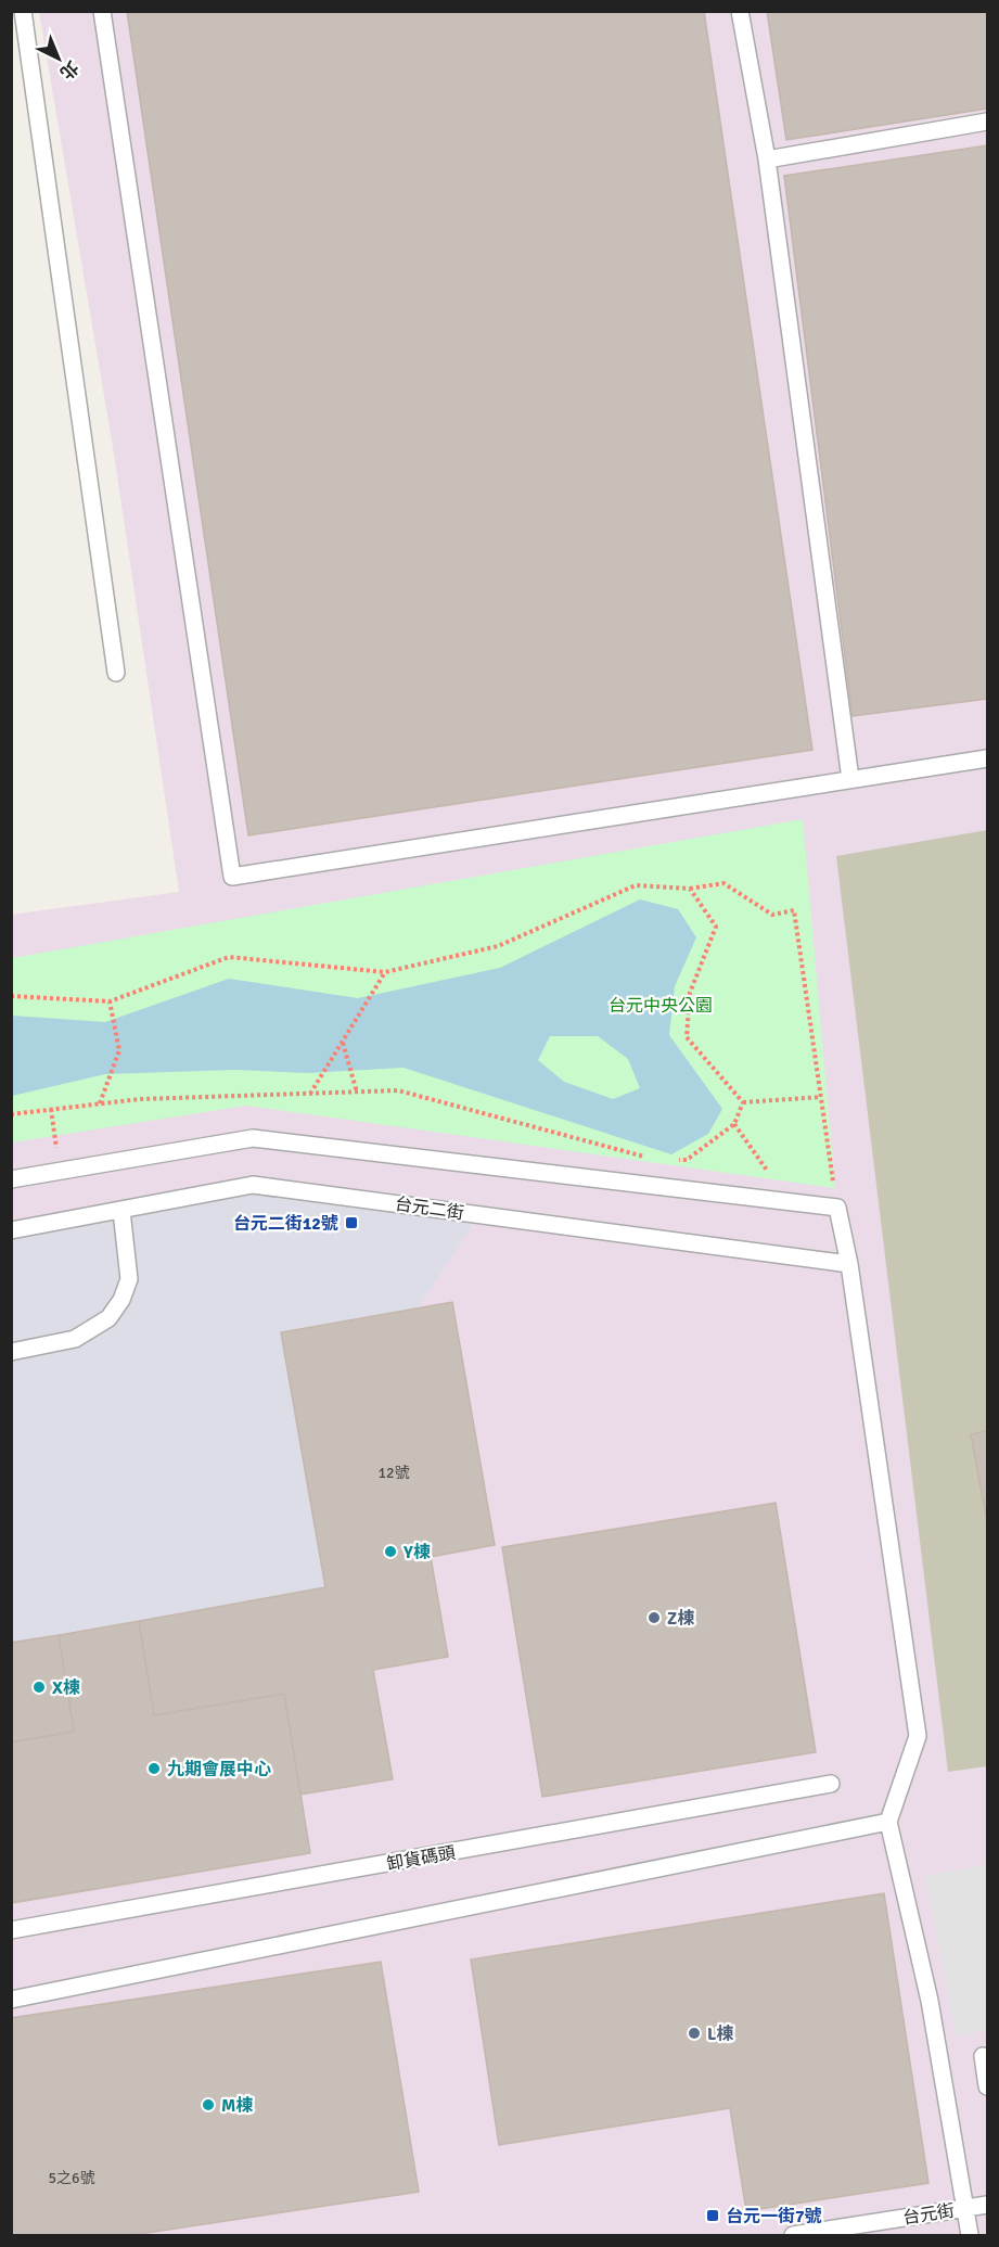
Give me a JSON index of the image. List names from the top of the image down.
{
  "streets": {
    "lane": ["台元二街", "卸貨碼頭", "台元街"]
  },
  "parks": ["台元中央公園"],
  "places": {
    "transit": ["台元二街12號", "台元一街7號"],
    "other": [
      "Y棟",
      "Z棟",
      "X棟",
      "九期會展中心",
      "L棟",
      "M棟"
    ]
  },
  "house_numbers": ["12號", "5之6號"],
  "north": "bottom right"
}
